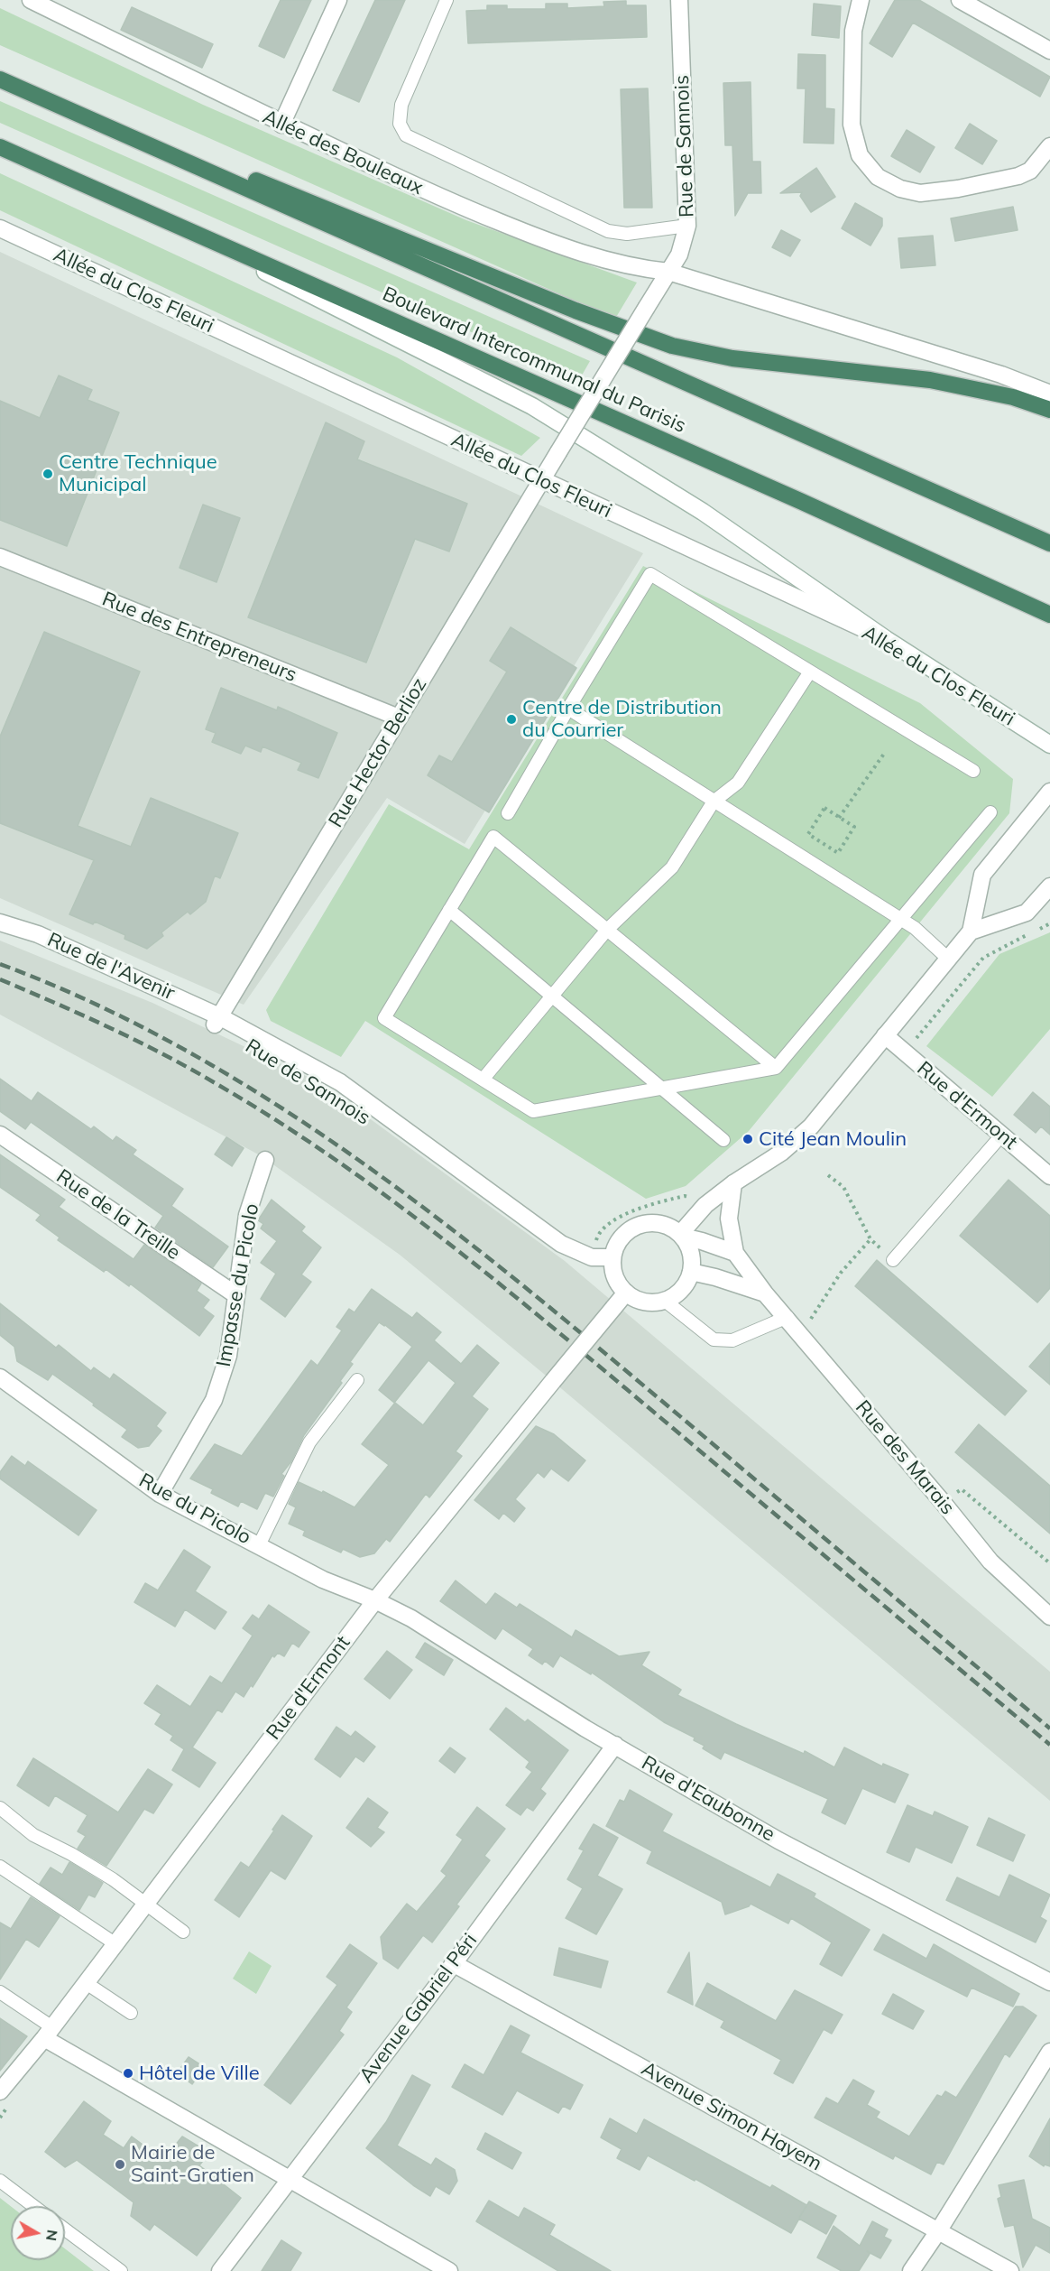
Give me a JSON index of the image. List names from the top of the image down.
{
  "streets": {
    "highway": ["Boulevard Intercommunal du Parisis"],
    "street": [
      "Rue de Sannois",
      "Allée des Bouleaux",
      "Allée du Clos Fleuri",
      "Rue des Entrepreneurs",
      "Rue Hector Berlioz",
      "Rue de l'Avenir",
      "Rue d'Ermont",
      "Rue de la Treille",
      "Impasse du Picolo",
      "Rue des Marais",
      "Rue du Picolo",
      "Rue d'Eaubonne",
      "Avenue Gabriel Péri",
      "Avenue Simon Hayem"
    ]
  },
  "crossings": [
    ["Rue de Sannois", "Allée des Bouleaux"],
    ["Rue de Sannois", "Allée du Clos Fleuri"],
    ["Rue de Sannois", "Rue Hector Berlioz"],
    ["Rue de Sannois", "Rue de l'Avenir"],
    ["Rue de Sannois", "Rue d'Ermont"],
    ["Rue de Sannois", "Rue des Marais"],
    ["Allée du Clos Fleuri", "Rue Hector Berlioz"],
    ["Rue des Entrepreneurs", "Rue Hector Berlioz"],
    ["Rue Hector Berlioz", "Rue de l'Avenir"],
    ["Rue d'Ermont", "Rue des Marais"],
    ["Rue d'Ermont", "Rue du Picolo"],
    ["Rue d'Ermont", "Rue d'Eaubonne"],
    ["Rue de la Treille", "Impasse du Picolo"],
    ["Impasse du Picolo", "Rue du Picolo"],
    ["Rue du Picolo", "Rue d'Eaubonne"],
    ["Rue d'Eaubonne", "Avenue Gabriel Péri"],
    ["Avenue Gabriel Péri", "Avenue Simon Hayem"]
  ],
  "places": [
    "Centre Technique Municipal",
    "Centre de Distribution du Courrier",
    "Cité Jean Moulin",
    "Hôtel de Ville",
    "Mairie de Saint-Gratien"
  ],
  "north": "right"
}
